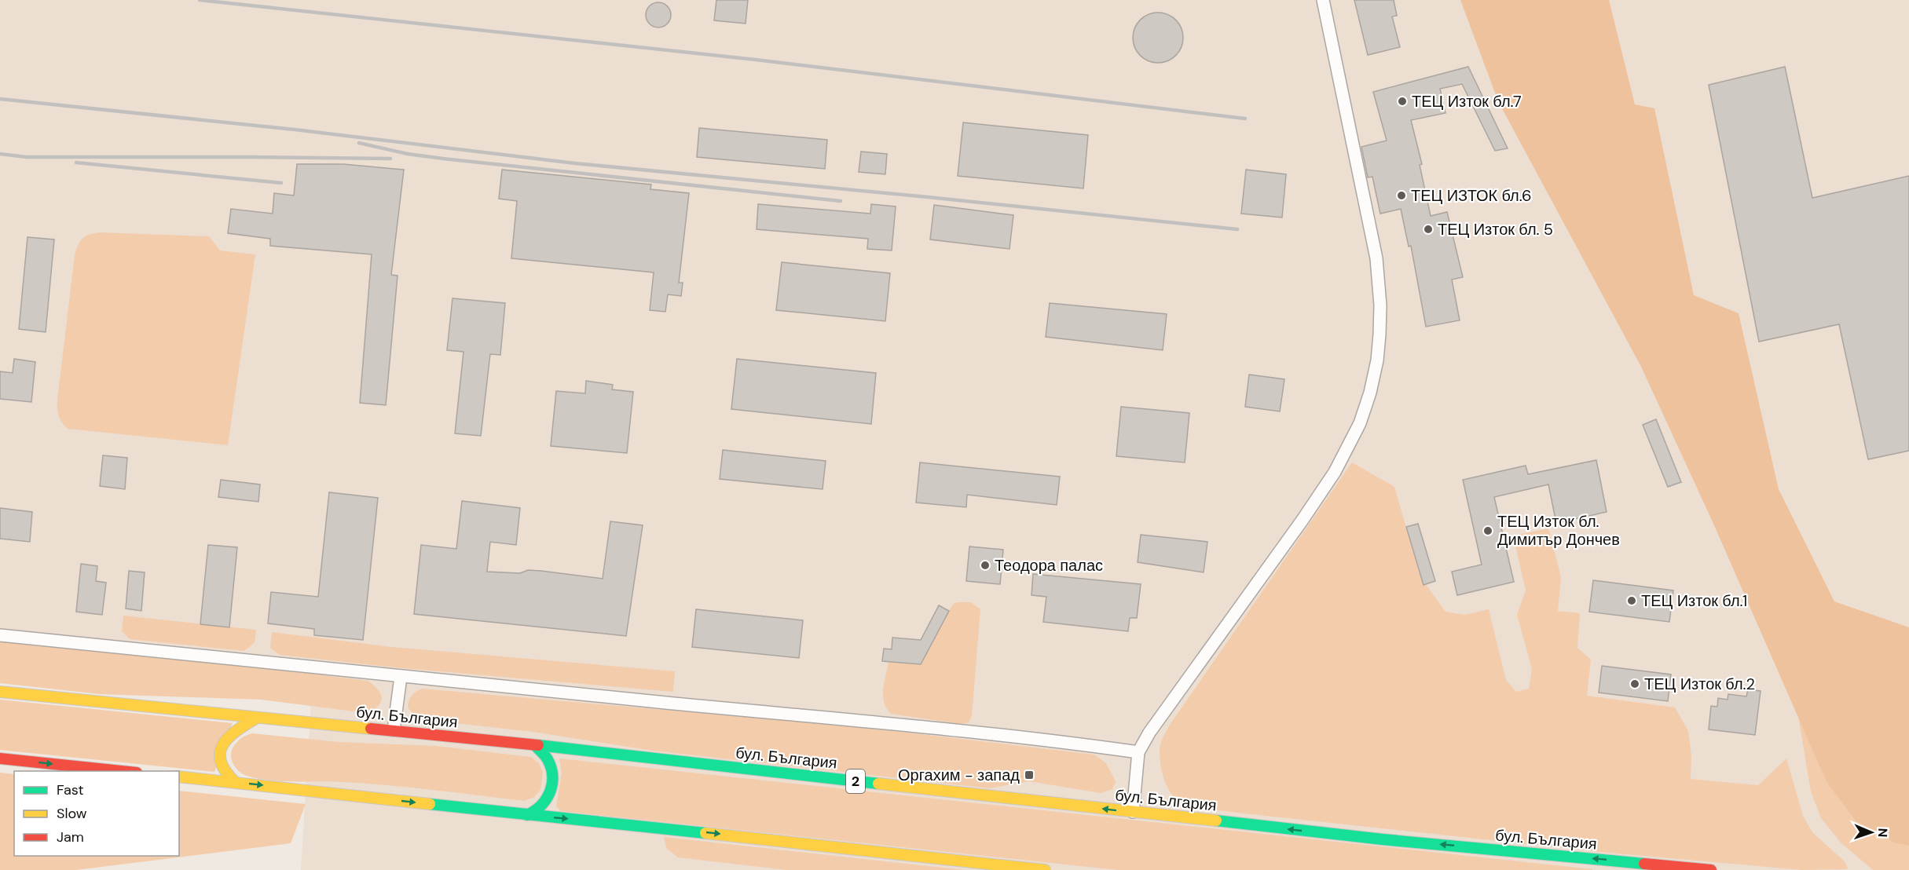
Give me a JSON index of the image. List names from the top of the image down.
{
  "streets": {
    "highway": ["бул. България", "2"]
  },
  "places": {
    "other": [
      "ТЕЦ Изток бл.7",
      "ТЕЦ ИЗТОК бл.6",
      "ТЕЦ Изток бл. 5",
      "ТЕЦ Изток бл. Димитър Дончев",
      "Теодора палас",
      "ТЕЦ Изток бл.1",
      "ТЕЦ Изток бл.2"
    ],
    "transit": ["Оргахим - запад"]
  },
  "legend": ["Fast", "Slow", "Jam"],
  "north": "right"
}
